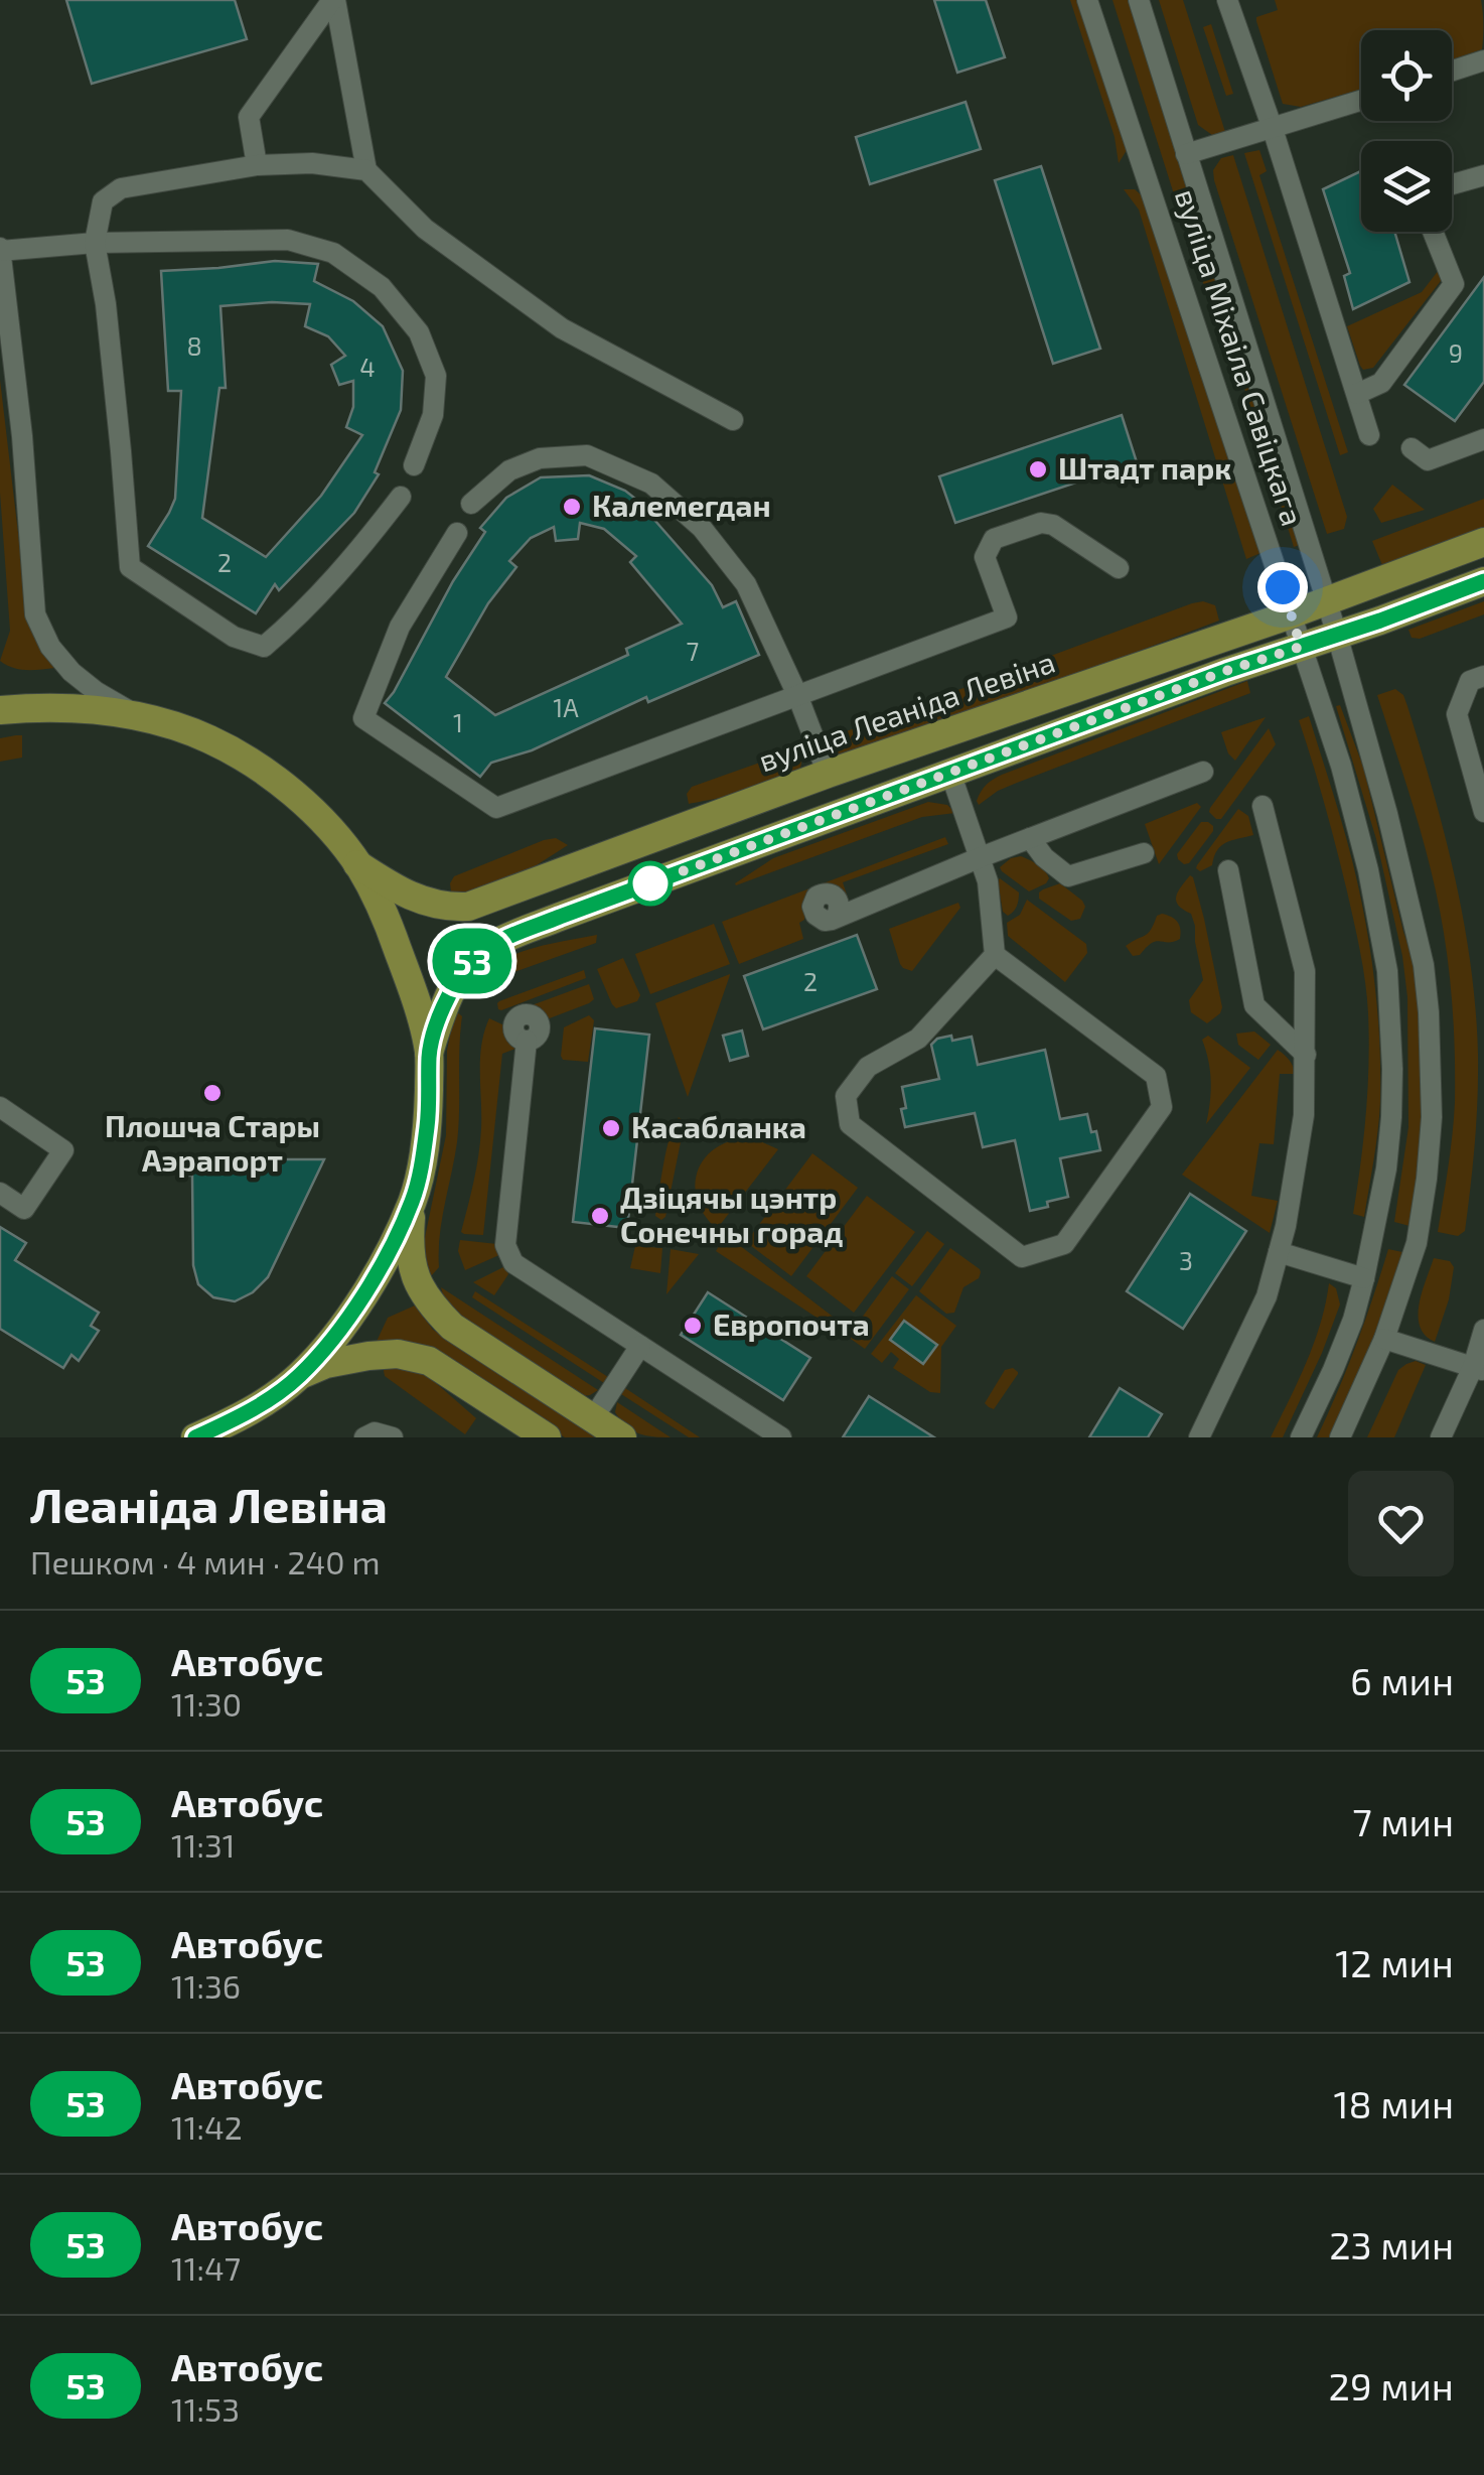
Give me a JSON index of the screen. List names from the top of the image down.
{
  "streets": {
    "main road": ["вуліца Леаніда Левіна"],
    "street": ["вуліца Міхаіла Савіцкага"]
  },
  "crossings": [
    ["вуліца Міхаіла Савіцкага", "вуліца Леаніда Левіна"]
  ],
  "places": [
    "Штадт парк",
    "Калемегдан",
    "Плошча Стары Аэрапорт",
    "Касабланка",
    "Дзіцячы цэнтр Сонечны горад",
    "Европочта"
  ],
  "lines": ["bus line 53"],
  "house_numbers": [
    "8",
    "9",
    "4",
    "2",
    "7",
    "1А",
    "1",
    "2",
    "3"
  ],
  "page": {
    "on_map": "53",
    "heading": ["Леаніда Левіна", "Пешком · 4 мин · 240 m"],
    "list": [
      {
        "mark": "53",
        "name": "Автобус",
        "note": "11:30",
        "value": "6 мин"
      },
      {
        "mark": "53",
        "name": "Автобус",
        "note": "11:31",
        "value": "7 мин"
      },
      {
        "mark": "53",
        "name": "Автобус",
        "note": "11:36",
        "value": "12 мин"
      },
      {
        "mark": "53",
        "name": "Автобус",
        "note": "11:42",
        "value": "18 мин"
      },
      {
        "mark": "53",
        "name": "Автобус",
        "note": "11:47",
        "value": "23 мин"
      },
      {
        "mark": "53",
        "name": "Автобус",
        "note": "11:53",
        "value": "29 мин"
      }
    ]
  }
}
